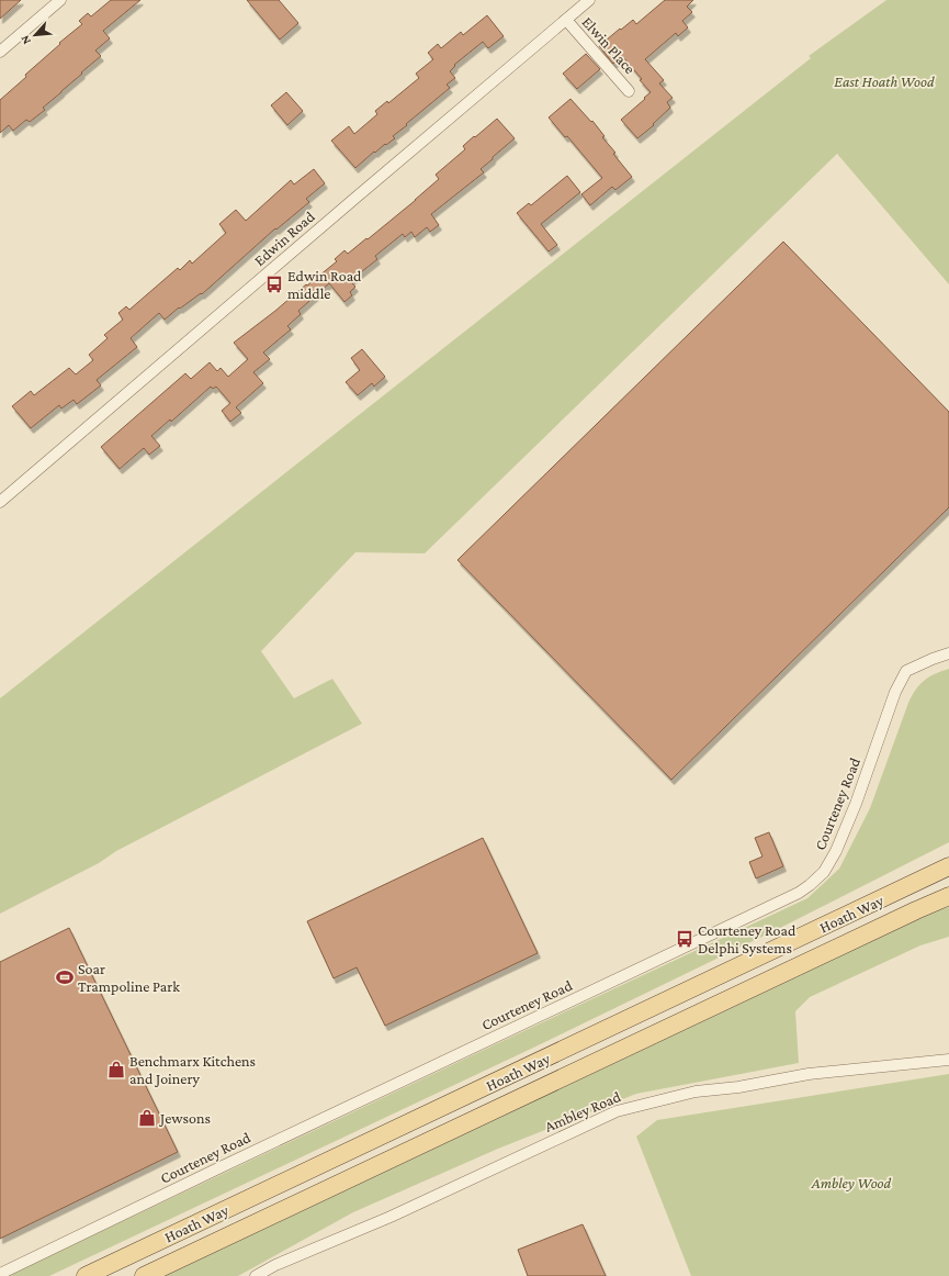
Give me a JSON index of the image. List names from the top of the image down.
{
  "streets": {
    "main road": ["Hoath Way"],
    "street": [
      "Elwin Place",
      "Edwin Road",
      "Courteney Road",
      "Ambley Road"
    ]
  },
  "crossings": [
    ["Elwin Place", "Edwin Road"]
  ],
  "parks": ["East Hoath Wood", "Ambley Wood"],
  "places": {
    "bus stop": ["Edwin Road middle", "Courteney Road Delphi Systems"],
    "sports": ["Soar Trampoline Park"],
    "shop": ["Benchmarx Kitchens and Joinery", "Jewsons"]
  },
  "north": "bottom left"
}
